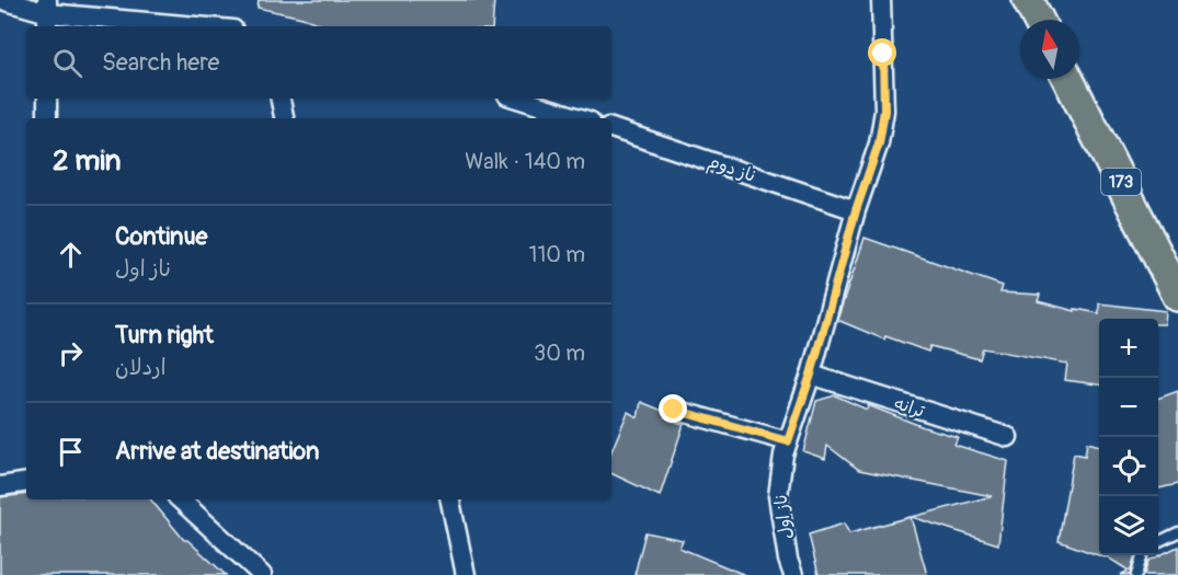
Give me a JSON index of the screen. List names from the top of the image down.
{
  "streets": {
    "main road": ["173"],
    "street": ["ناز دوم", "ترانه", "ناز اول"]
  },
  "crossings": [
    ["ناز دوم", "ناز اول"],
    ["ترانه", "ناز اول"]
  ],
  "north": "top",
  "page": {
    "search": "Search here",
    "heading": ["2 min", "Walk · 140 m"],
    "list": [
      ["Continue", "ناز اول", "110 m"],
      ["Turn right", "اردلان", "30 m"],
      "Arrive at destination"
    ],
    "map_buttons": ["+", "−"]
  }
}
